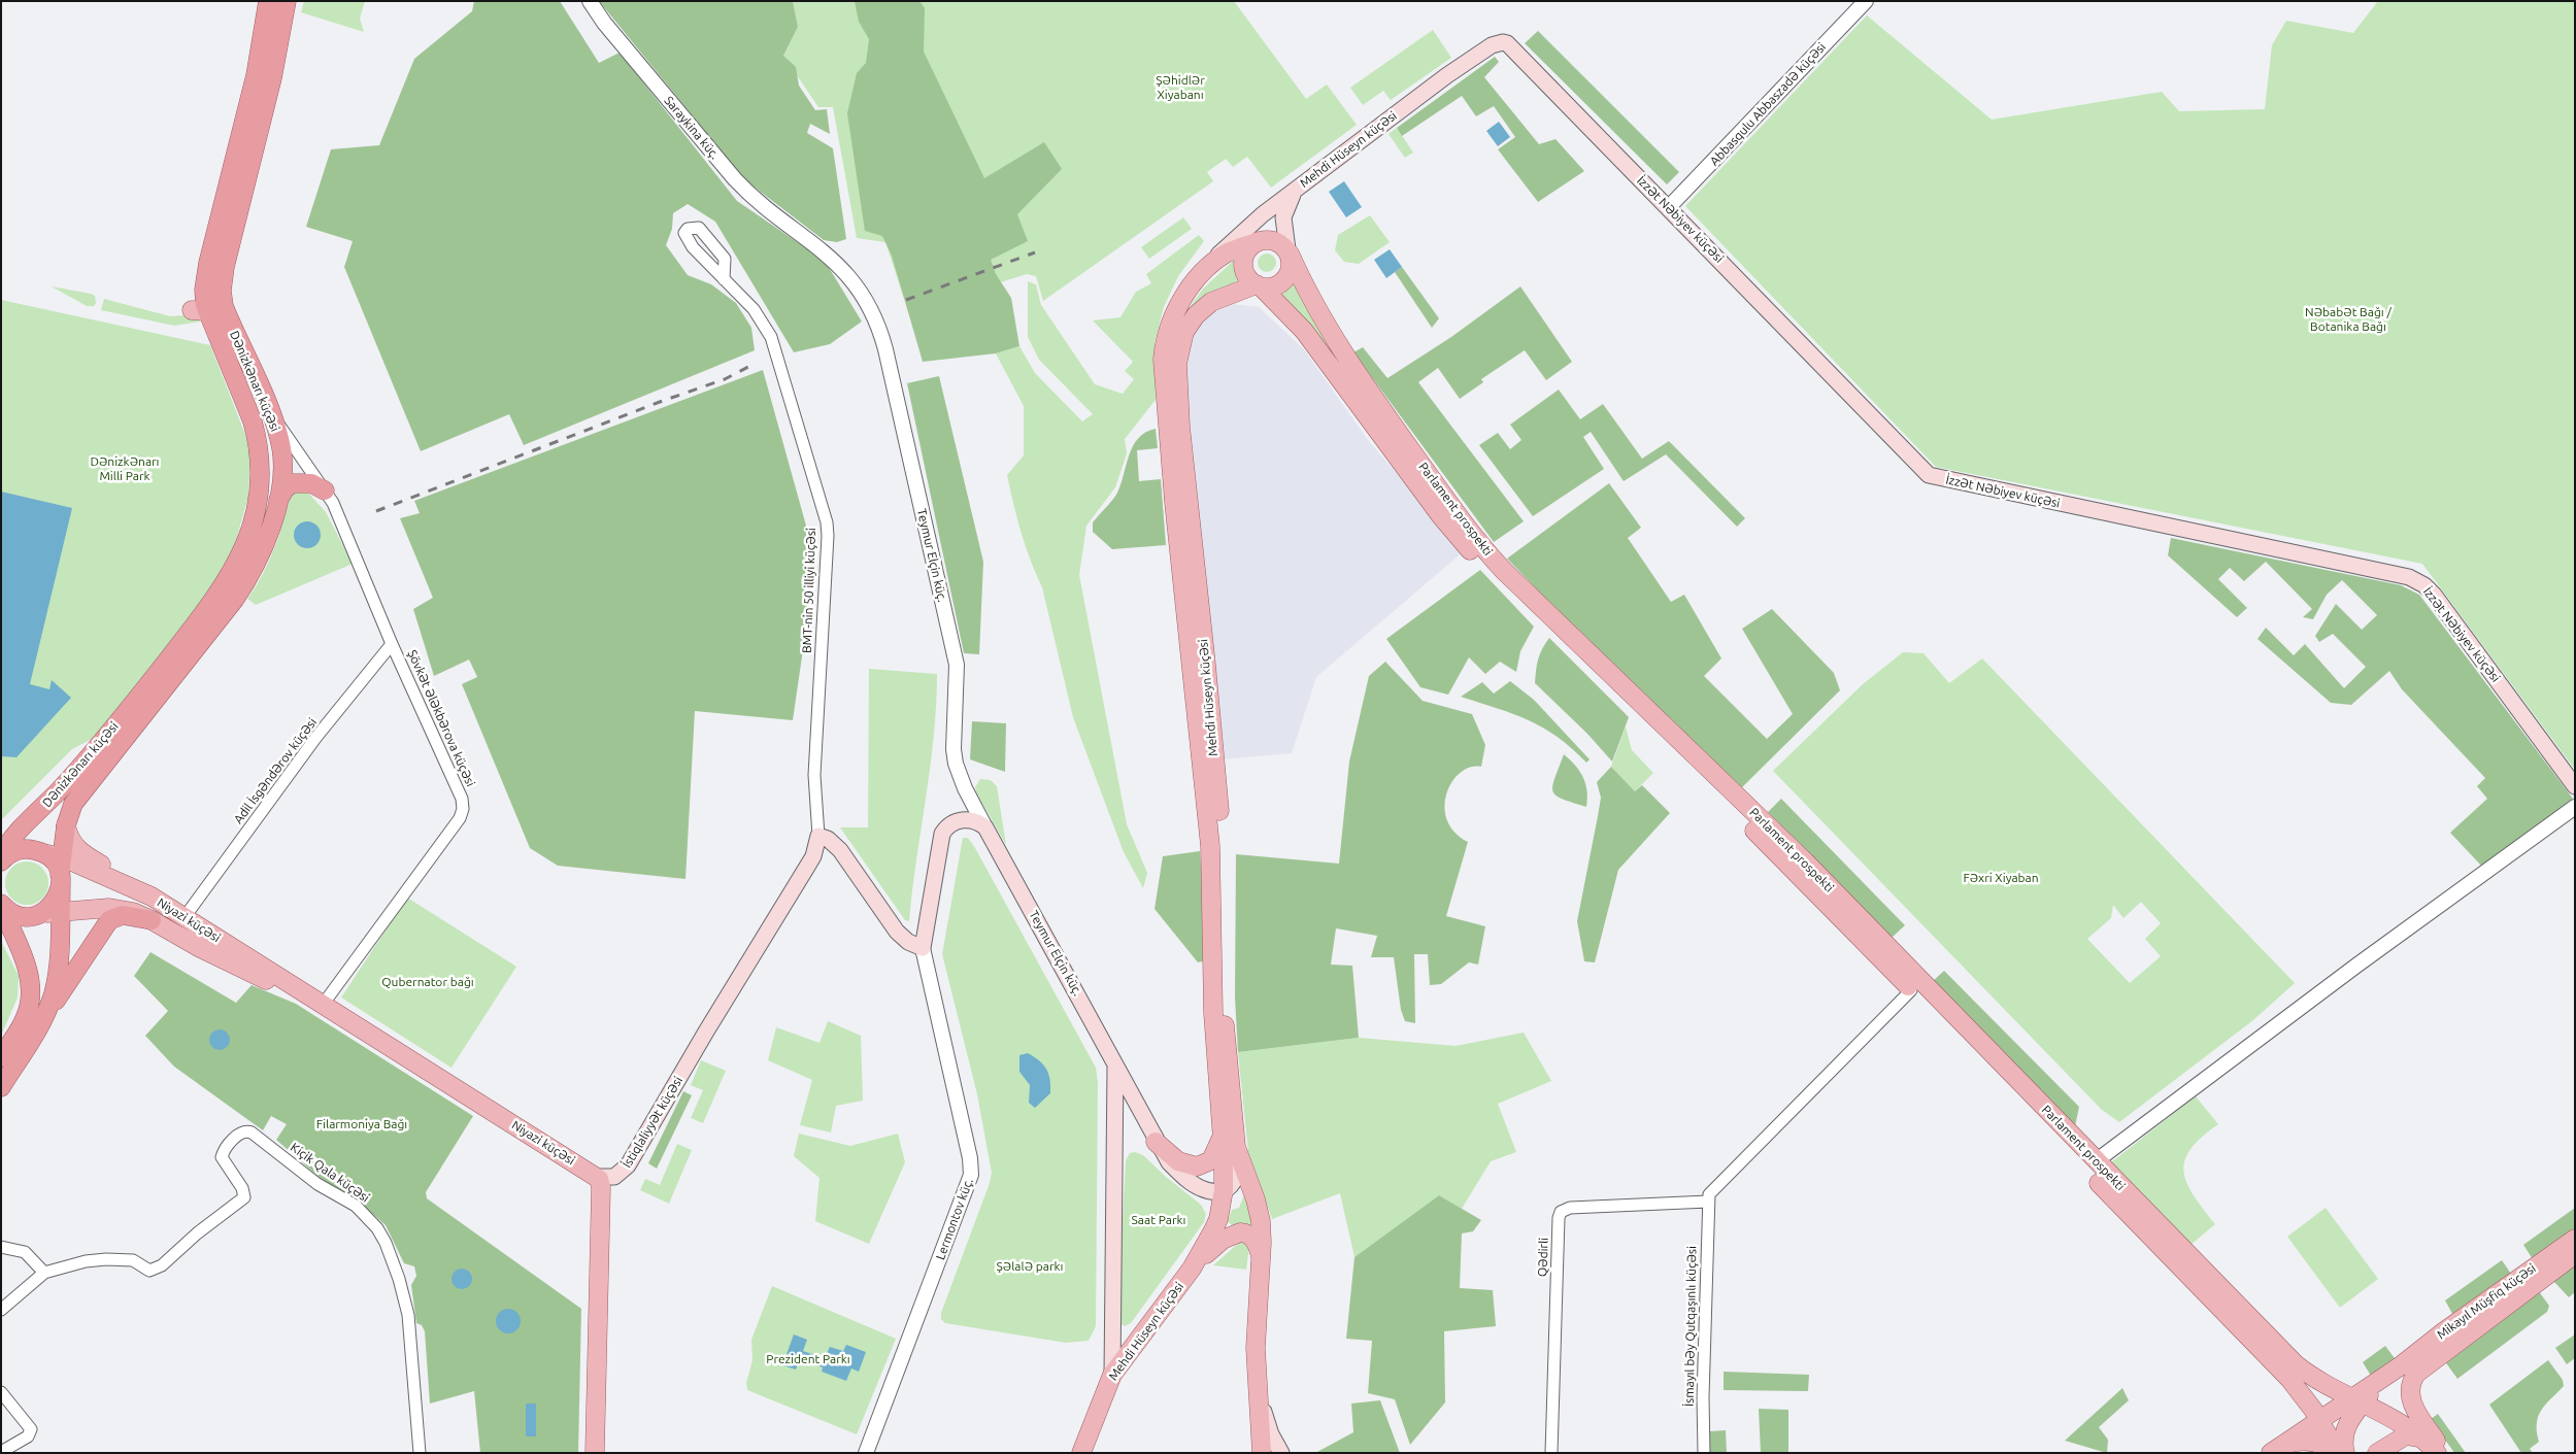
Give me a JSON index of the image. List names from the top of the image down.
{
  "streets": {
    "highway": ["Dənizkənarı küçəsi"],
    "main road": [
      "Mehdi Hüseyn küçəsi",
      "İzzət Nəbiyev küçəsi",
      "Parlament prospekti",
      "Teymur Elçin küç.",
      "Niyazi küçəsi",
      "İstiqlaliyyət küçəsi",
      "Lermontov küç.",
      "Mikayıl Müşfiq küçəsi"
    ],
    "street": [
      "Abbasqulu Abbaszadə küçəsi",
      "Saraykina küç.",
      "BMT-nin 50 illiyi küçəsi",
      "Şövkət Ələkbərova küçəsi",
      "Adil İsgəndərov küçəsi",
      "Kiçik Qala küçəsi",
      "Qədirli",
      "İsmayıl bəy Qutqaşınlı küçəsi"
    ]
  },
  "crossings": [
    ["Abbasqulu Abbaszadə küçəsi", "İzzət Nəbiyev küçəsi"],
    ["Saraykina küç.", "Teymur Elçin küç."],
    ["Mehdi Hüseyn küçəsi", "İzzət Nəbiyev küçəsi"],
    ["Mehdi Hüseyn küçəsi", "Parlament prospekti"],
    ["Dənizkənarı küçəsi", "Şövkət Ələkbərova küçəsi"],
    ["Dənizkənarı küçəsi", "Niyazi küçəsi"],
    ["Parlament prospekti", "Mikayıl Müşfiq küçəsi"],
    ["Teymur Elçin küç.", "Lermontov küç."],
    ["BMT-nin 50 illiyi küçəsi", "İstiqlaliyyət küçəsi"],
    ["Şövkət Ələkbərova küçəsi", "Adil İsgəndərov küçəsi"],
    ["Şövkət Ələkbərova küçəsi", "Niyazi küçəsi"],
    ["Adil İsgəndərov küçəsi", "Niyazi küçəsi"],
    ["Niyazi küçəsi", "İstiqlaliyyət küçəsi"],
    ["Qədirli", "İsmayıl bəy Qutqaşınlı küçəsi"]
  ],
  "parks": [
    "Şəhidlər Xiyabanı",
    "Nəbabət Bağı / Botanika Bağı",
    "Dənizkənarı Milli Park",
    "Fəxri Xiyaban",
    "Qubernator bağı",
    "Filarmoniya Bağı",
    "Saat Parkı",
    "Şəlalə parkı",
    "Prezident Parkı"
  ]
}
